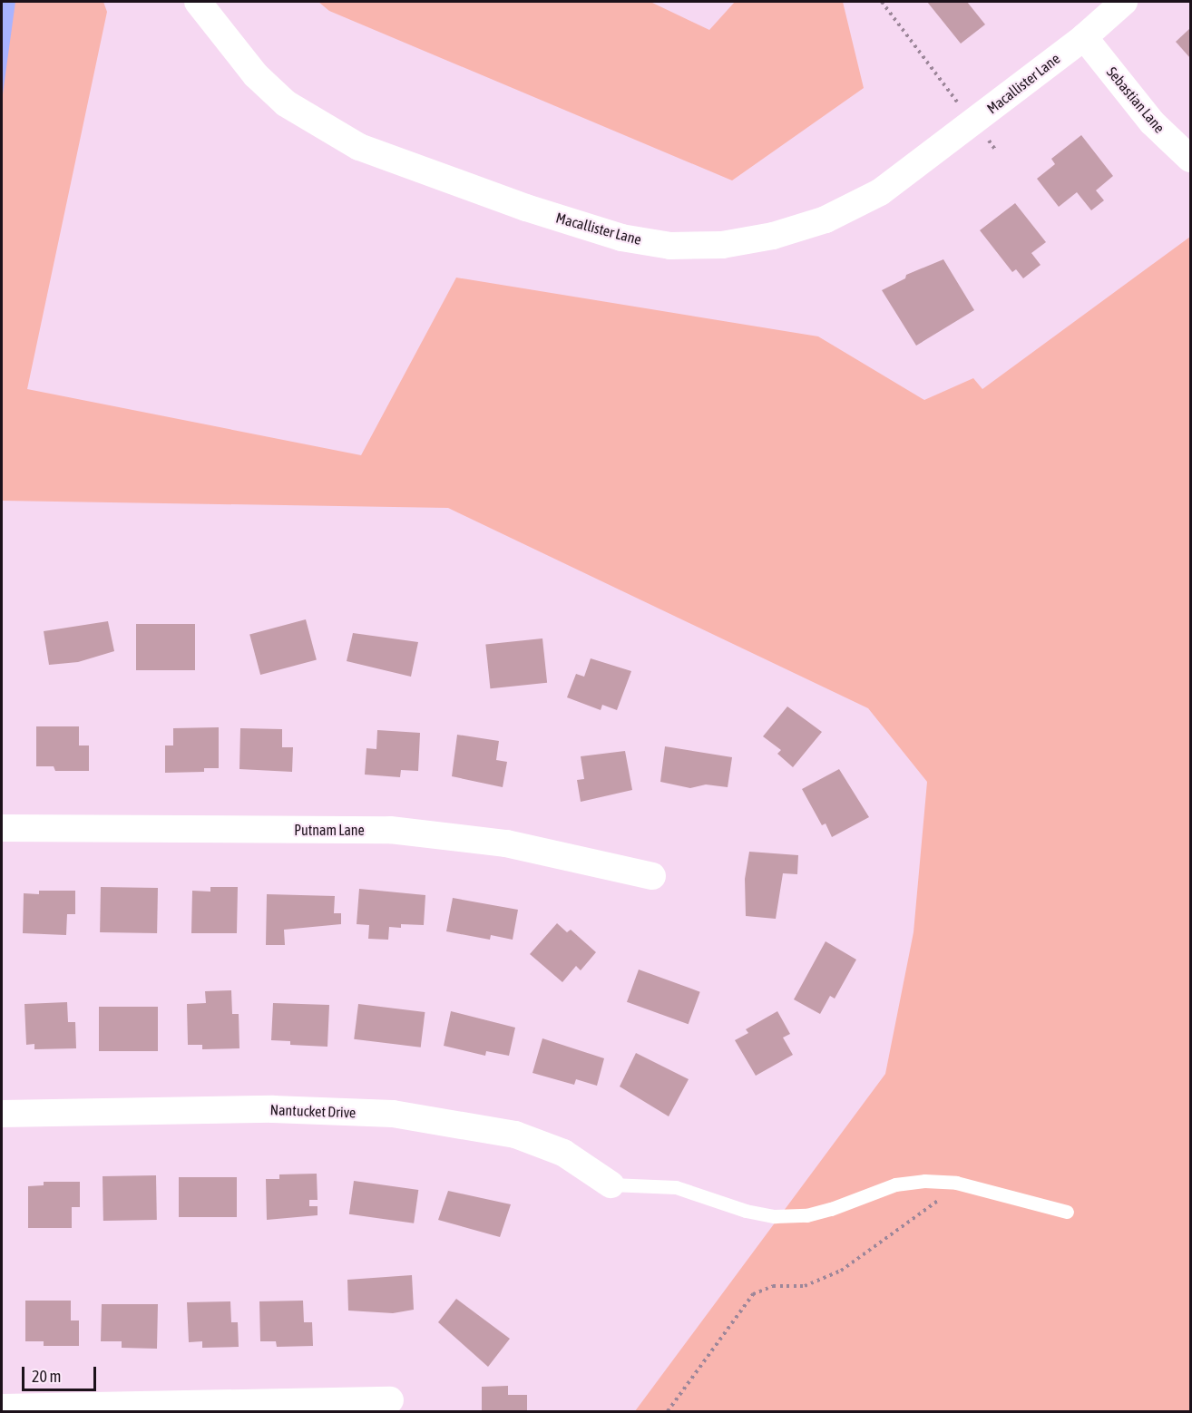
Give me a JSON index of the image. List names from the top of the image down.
{
  "streets": {
    "street": [
      "Macallister Lane",
      "Sebastian Lane",
      "Putnam Lane",
      "Nantucket Drive"
    ]
  },
  "crossings": [
    ["Macallister Lane", "Sebastian Lane"]
  ],
  "scale_bar": "20 m"
}
